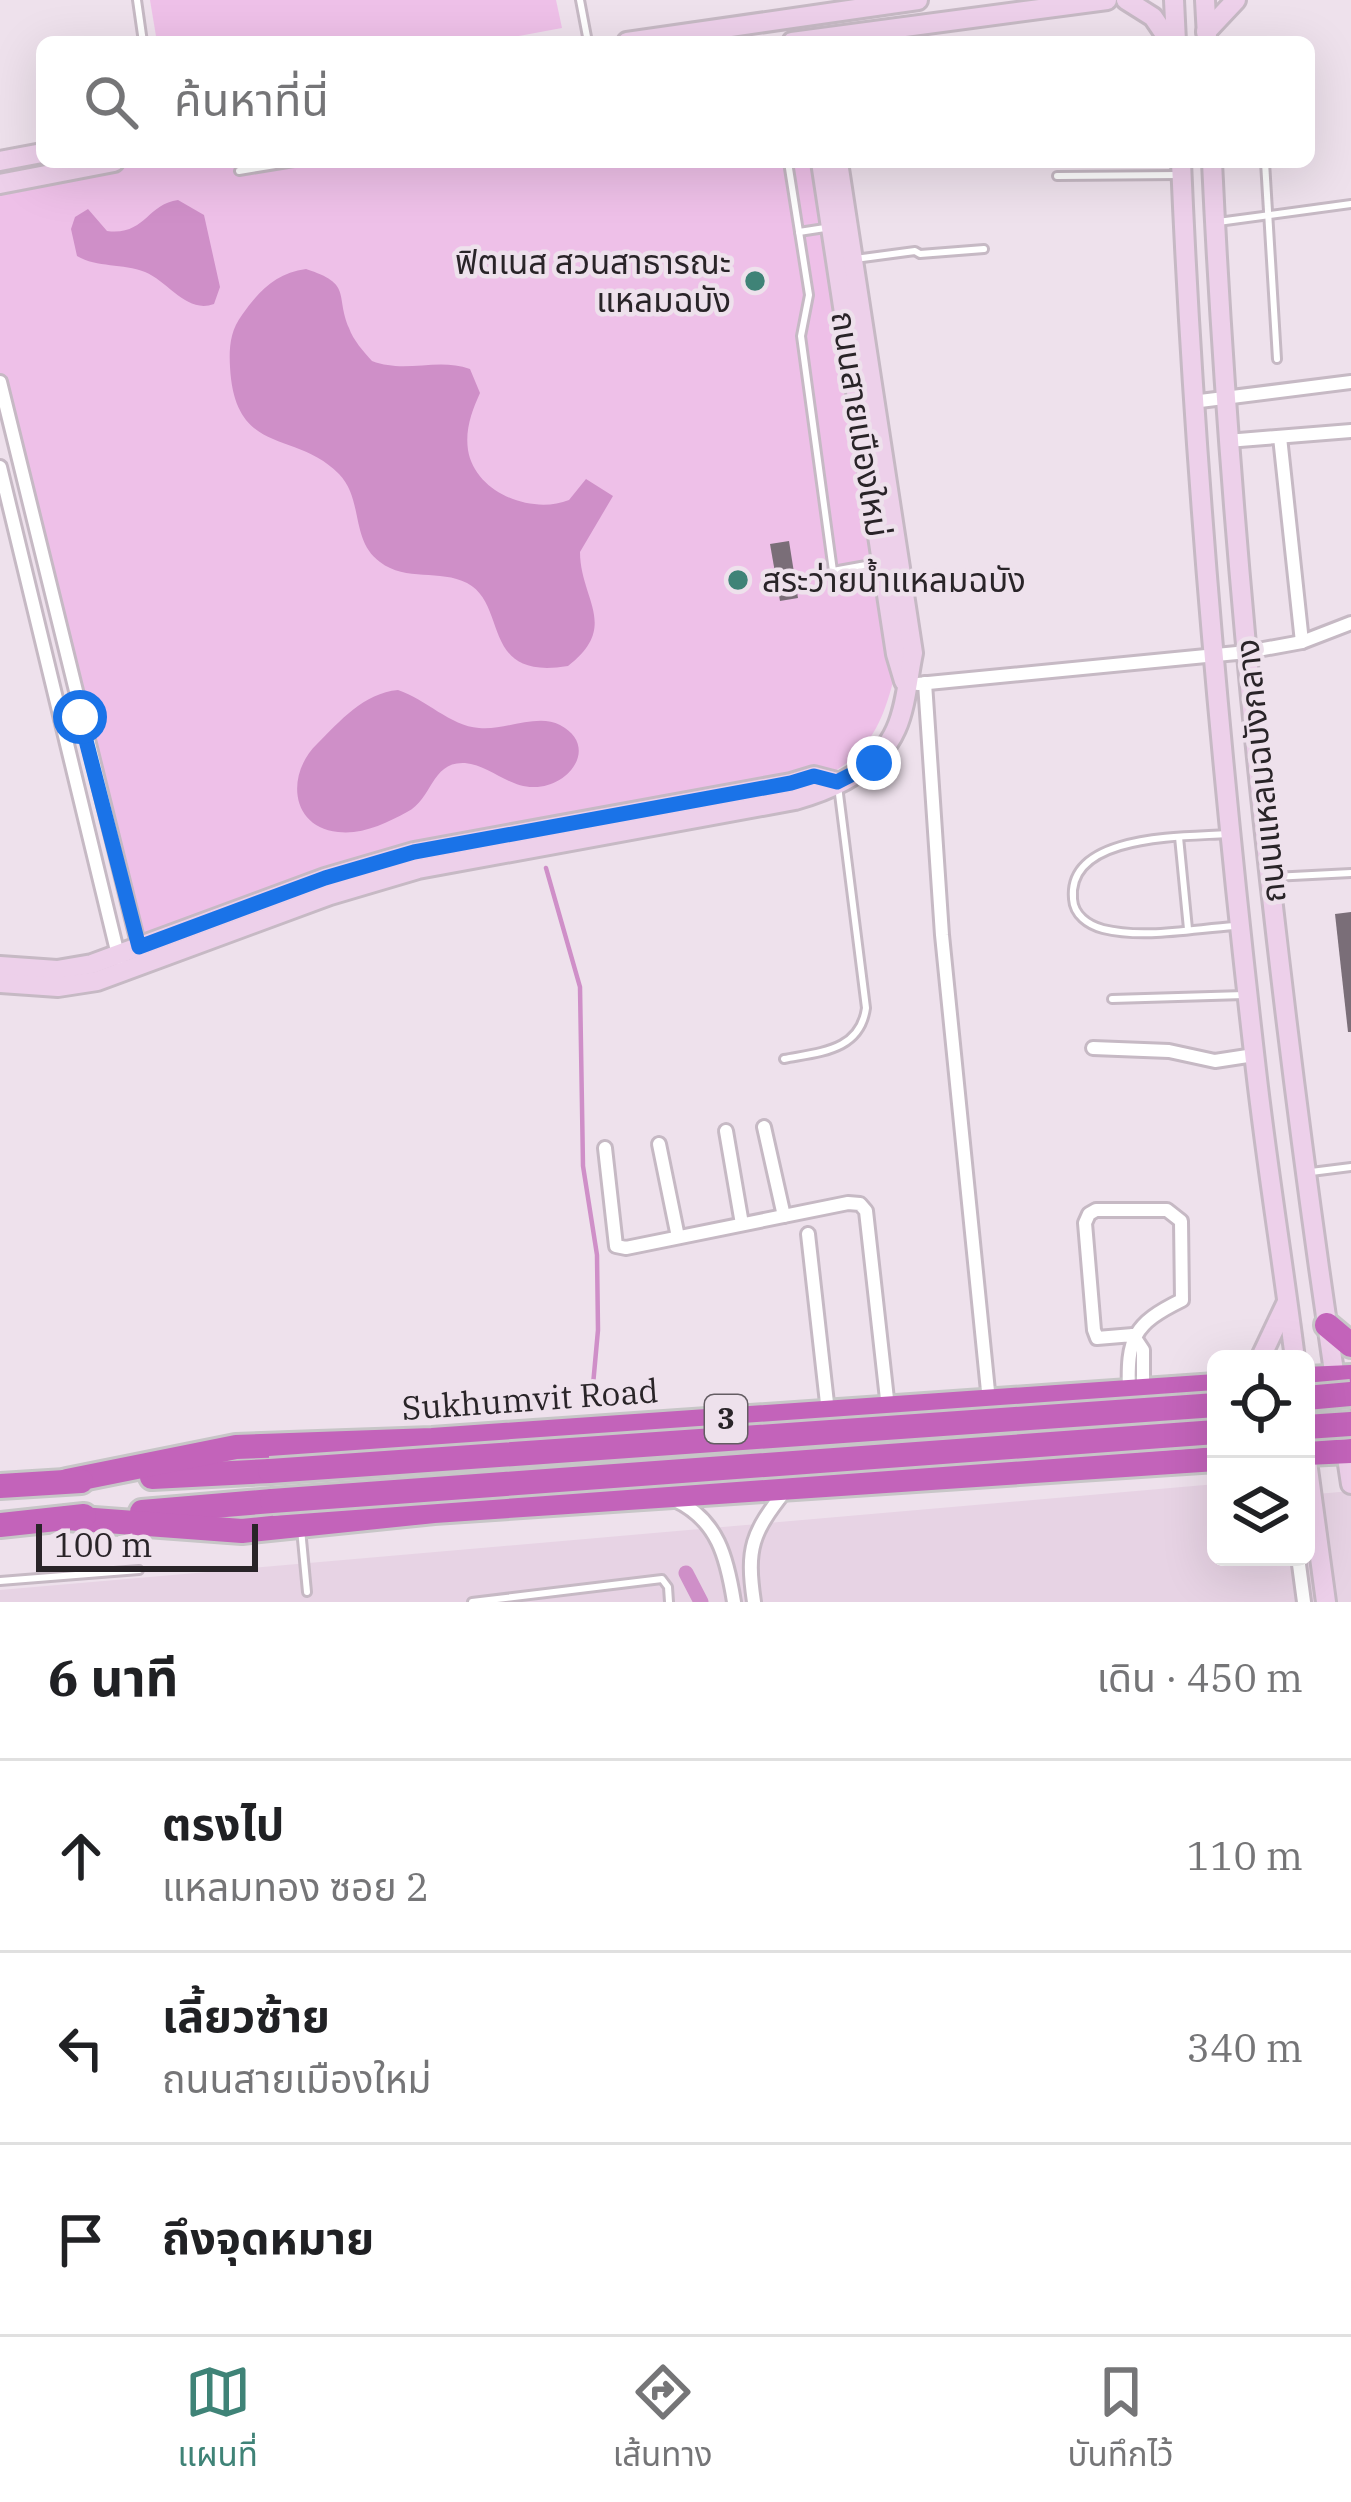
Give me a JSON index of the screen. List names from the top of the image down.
{
  "streets": {
    "highway": ["Sukhumvit Road", "3"],
    "street": ["ถนนสายเมืองใหม่", "ถนนแหลมฉบังกลาง"]
  },
  "places": ["ฟิตเนส สวนสาธารณะ แหลมฉบัง", "สระว่ายน้ำแหลมฉบัง"],
  "scale_bar": "100 m",
  "page": {
    "search": "ค้นหาที่นี่",
    "scale": "100 m",
    "heading": ["6 นาที", "เดิน · 450 m"],
    "list": [
      ["ตรงไป", "แหลมทอง ซอย 2", "110 m"],
      ["เลี้ยวซ้าย", "ถนนสายเมืองใหม่", "340 m"],
      "ถึงจุดหมาย"
    ],
    "nav": ["แผนที่", "เส้นทาง", "บันทึกไว้"]
  }
}
